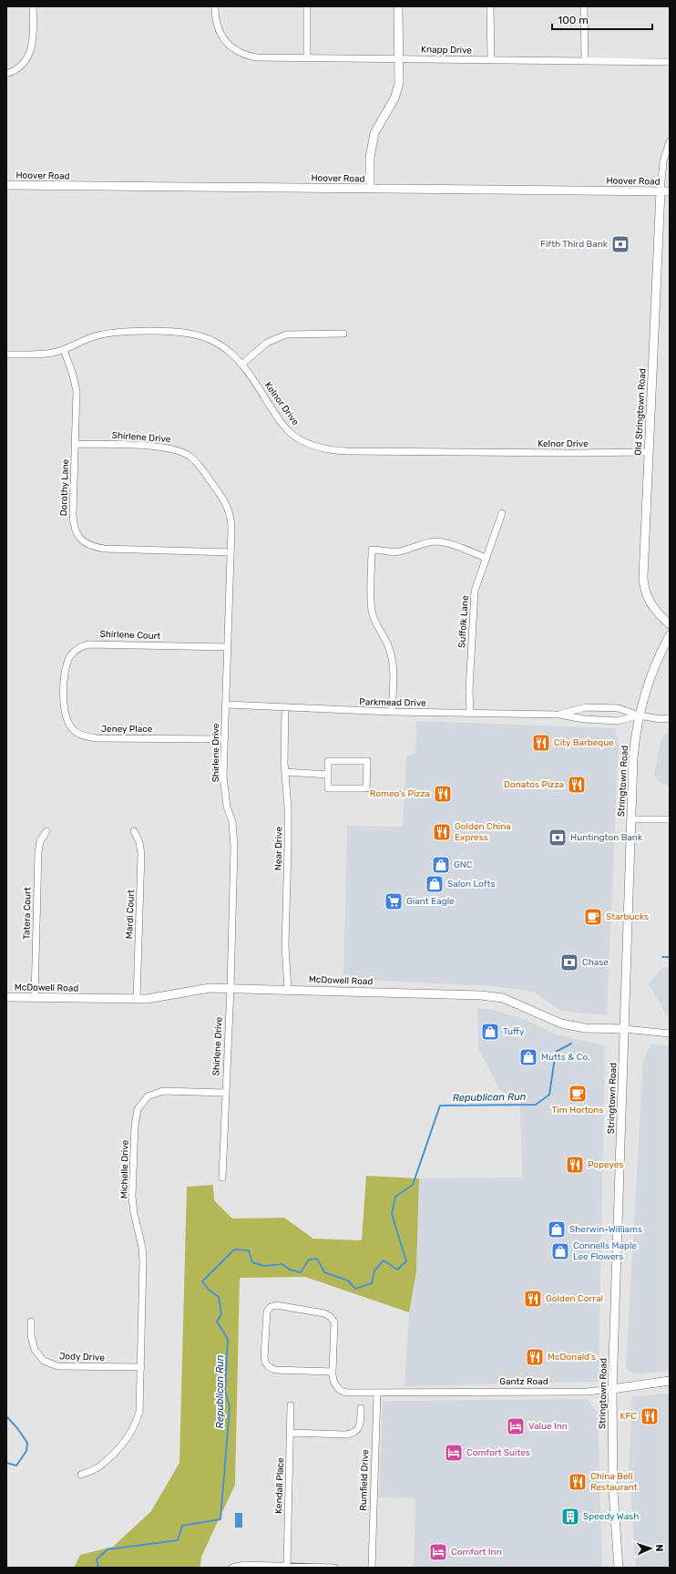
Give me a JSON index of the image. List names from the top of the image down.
{
  "streets": {
    "main road": [
      "Hoover Road",
      "Old Stringtown Road",
      "Stringtown Road",
      "McDowell Road",
      "Gantz Road"
    ],
    "street": [
      "Knapp Drive",
      "Kelnor Drive",
      "Shirlene Drive",
      "Dorothy Lane",
      "Suffolk Lane",
      "Shirlene Court",
      "Parkmead Drive",
      "Jeney Place",
      "Near Drive",
      "Tatera Court",
      "Mardi Court",
      "Michelle Drive",
      "Jody Drive",
      "Rumfield Drive",
      "Kendall Place"
    ]
  },
  "crossings": [
    ["Hoover Road", "Old Stringtown Road"],
    ["Kelnor Drive", "Old Stringtown Road"],
    ["Kelnor Drive", "Dorothy Lane"],
    ["Shirlene Drive", "Dorothy Lane"],
    ["Shirlene Drive", "Shirlene Court"],
    ["Shirlene Drive", "Parkmead Drive"],
    ["Shirlene Drive", "Jeney Place"],
    ["Shirlene Drive", "McDowell Road"],
    ["Shirlene Drive", "Michelle Drive"],
    ["Suffolk Lane", "Parkmead Drive"],
    ["Shirlene Court", "Jeney Place"],
    ["Parkmead Drive", "Stringtown Road"],
    ["Parkmead Drive", "Near Drive"],
    ["Stringtown Road", "McDowell Road"],
    ["Stringtown Road", "Gantz Road"],
    ["Near Drive", "McDowell Road"],
    ["Tatera Court", "McDowell Road"],
    ["Mardi Court", "McDowell Road"],
    ["Michelle Drive", "Jody Drive"],
    ["Gantz Road", "Rumfield Drive"]
  ],
  "water": ["Republican Run"],
  "places": {
    "bank": ["Fifth Third Bank", "Huntington Bank", "Chase"],
    "restaurant": [
      "City Barbeque",
      "Donatos Pizza",
      "Romeo's Pizza",
      "Golden China Express",
      "Popeyes",
      "Golden Corral",
      "McDonald's",
      "KFC",
      "China Bell Restaurant"
    ],
    "shop": [
      "GNC",
      "Salon Lofts",
      "Tuffy",
      "Mutts & Co.",
      "Sherwin-Williams",
      "Connells Maple Lee Flowers"
    ],
    "supermarket": ["Giant Eagle"],
    "cafe": ["Starbucks", "Tim Hortons"],
    "hotel": ["Value Inn", "Comfort Suites", "Comfort Inn"],
    "building": ["Speedy Wash"]
  },
  "scale_bar": "100 m",
  "north": "right"
}
